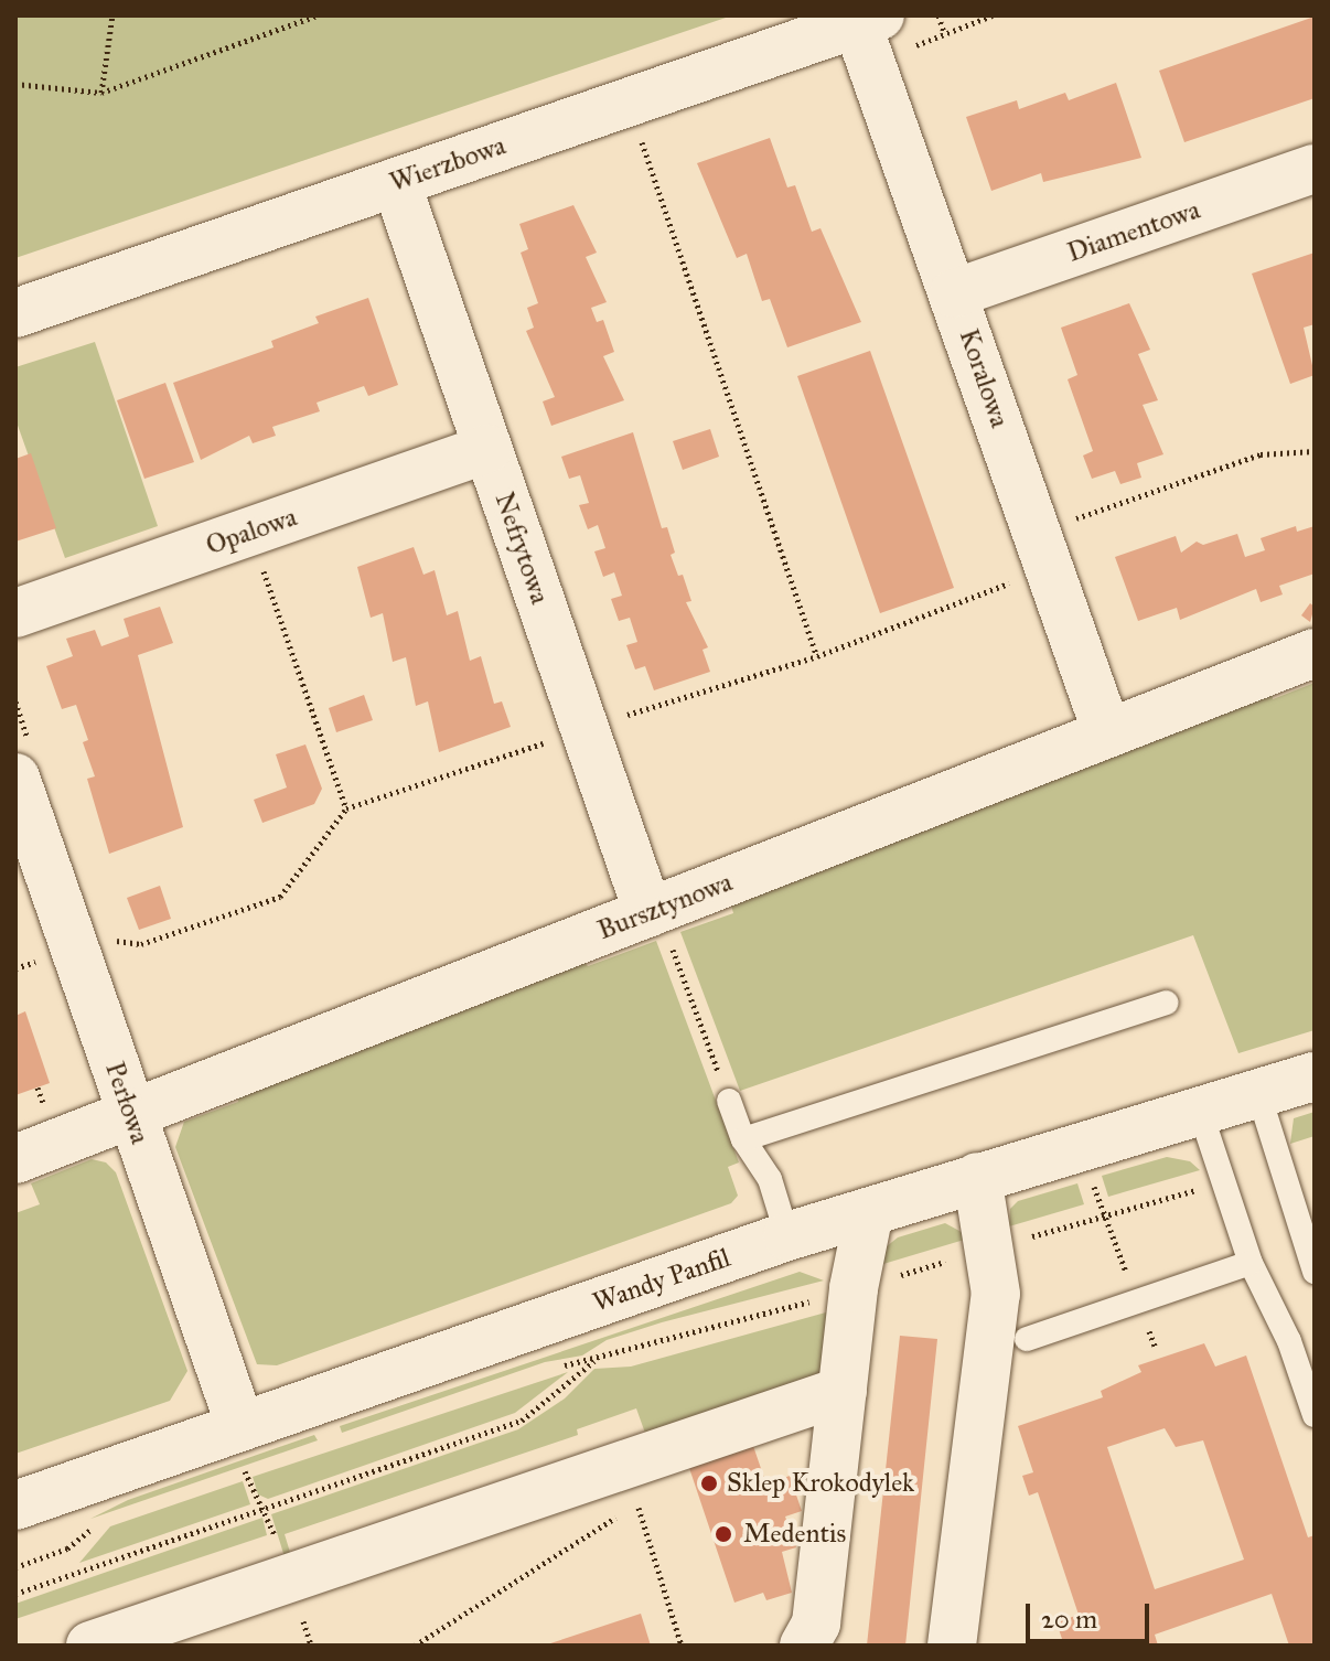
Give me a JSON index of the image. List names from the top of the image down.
{
  "streets": {
    "street": [
      "Wierzbowa",
      "Diamentowa",
      "Koralowa",
      "Opalowa",
      "Nefrytowa",
      "Bursztynowa",
      "Perłowa",
      "Wandy Panfil"
    ]
  },
  "crossings": [
    ["Wierzbowa", "Koralowa"],
    ["Wierzbowa", "Nefrytowa"],
    ["Diamentowa", "Koralowa"],
    ["Koralowa", "Bursztynowa"],
    ["Opalowa", "Nefrytowa"],
    ["Nefrytowa", "Bursztynowa"],
    ["Bursztynowa", "Perłowa"],
    ["Perłowa", "Wandy Panfil"]
  ],
  "places": ["Sklep Krokodylek", "Medentis"],
  "scale_bar": "20 m"
}
